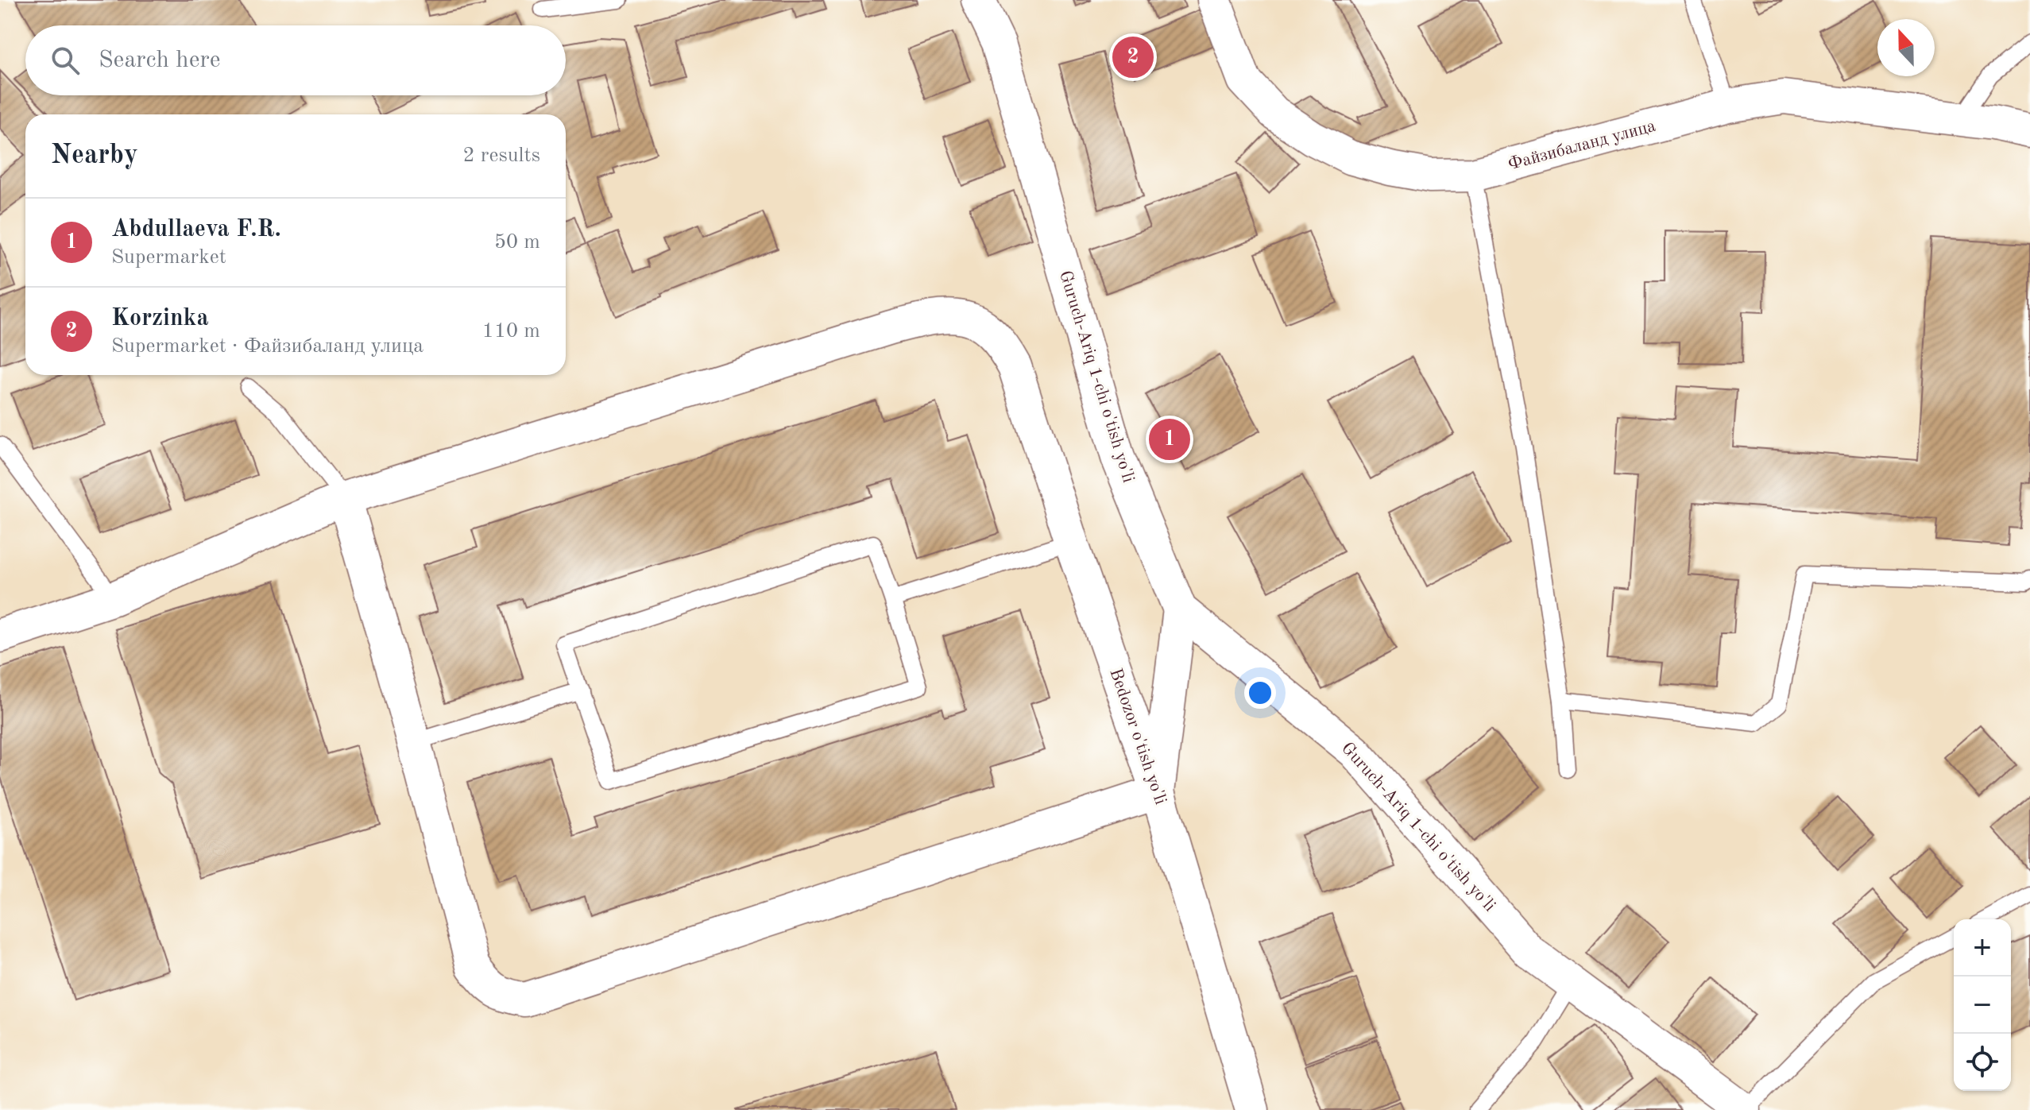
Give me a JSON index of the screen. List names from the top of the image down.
{
  "streets": {
    "street": ["Файзибаланд улица", "Guruch-Ariq 1-chi o'tish yo'li", "Bedozor o'tish yo'li"]
  },
  "north": "top",
  "page": {
    "search": "Search here",
    "pins": ["2", "1"],
    "heading": ["Nearby", "2 results"],
    "list": [
      {
        "mark": "1",
        "name": "Abdullaeva F.R.",
        "note": "Supermarket",
        "value": "50 m"
      },
      {
        "mark": "2",
        "name": "Korzinka",
        "note": "Supermarket · Файзибаланд улица",
        "value": "110 m"
      }
    ],
    "map_buttons": ["+", "−"]
  }
}
